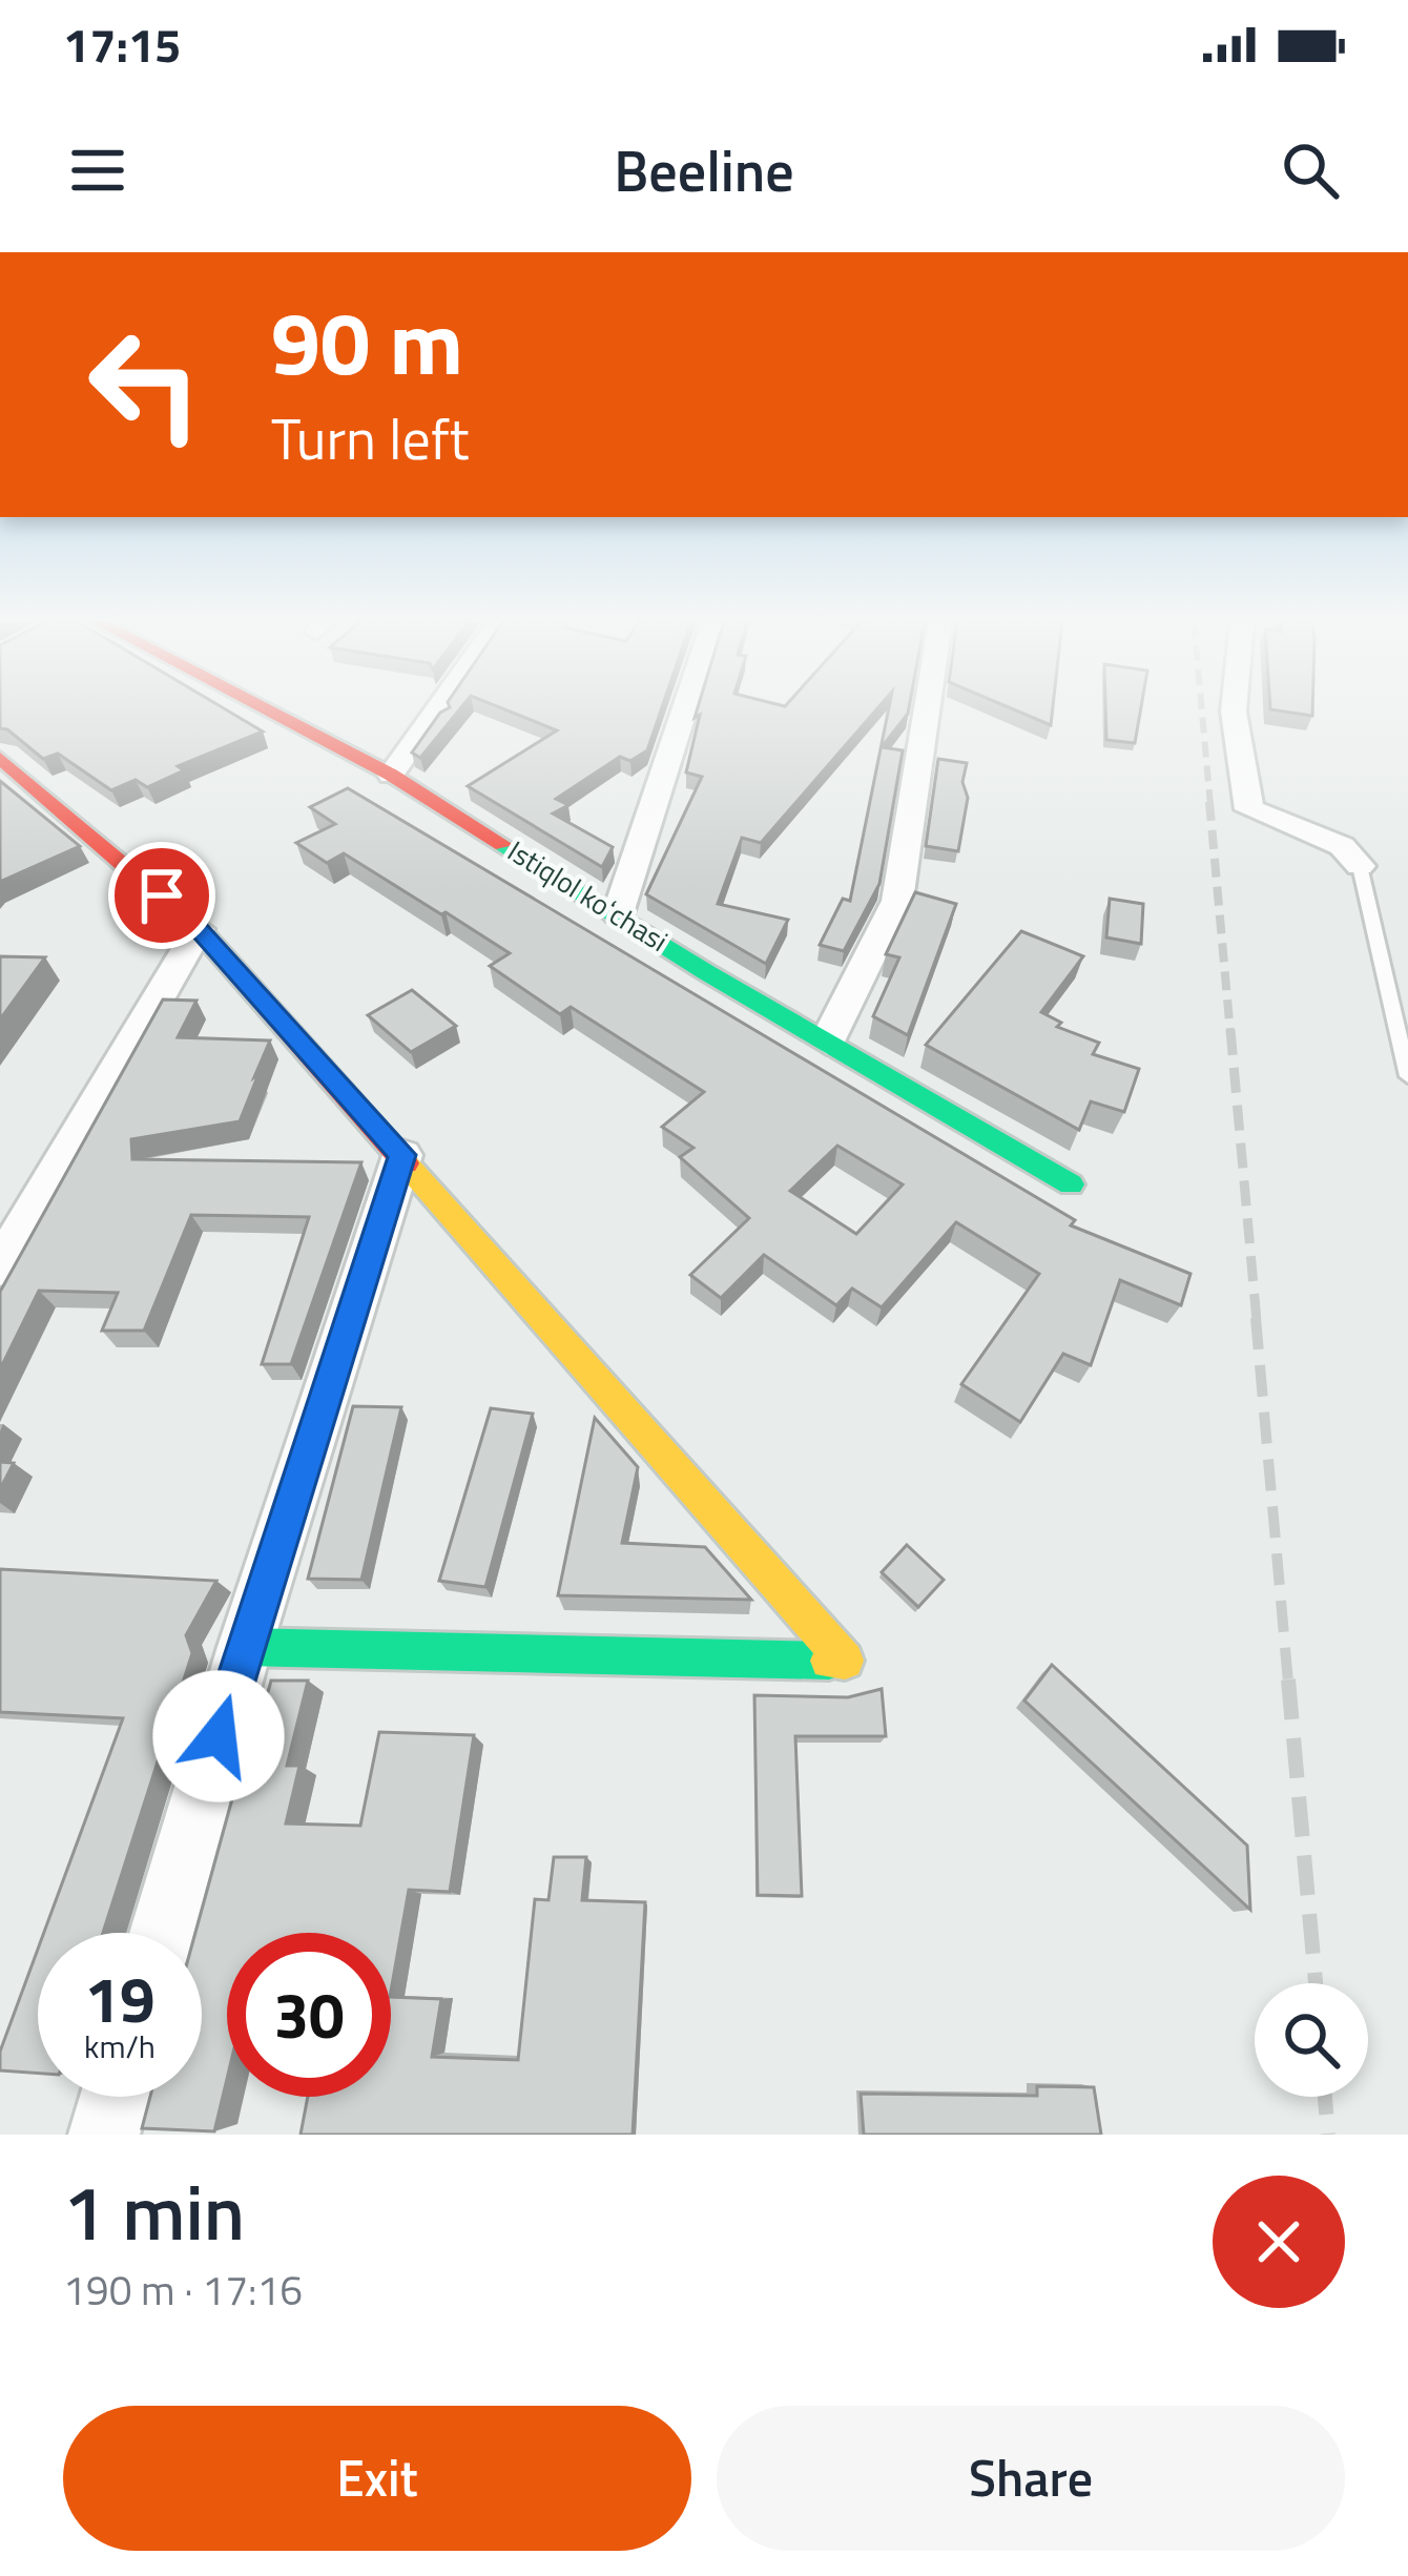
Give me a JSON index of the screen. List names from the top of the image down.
{
  "streets": {
    "street": ["Istiqlol koʻchasi"]
  },
  "page": {
    "status": "17:15",
    "header": "Beeline",
    "turn": ["90 m", "Turn left"],
    "speed": "19 km/h",
    "limit": "30",
    "heading": ["1 min", "190 m · 17:16"],
    "buttons": ["Exit", "Share"]
  }
}
